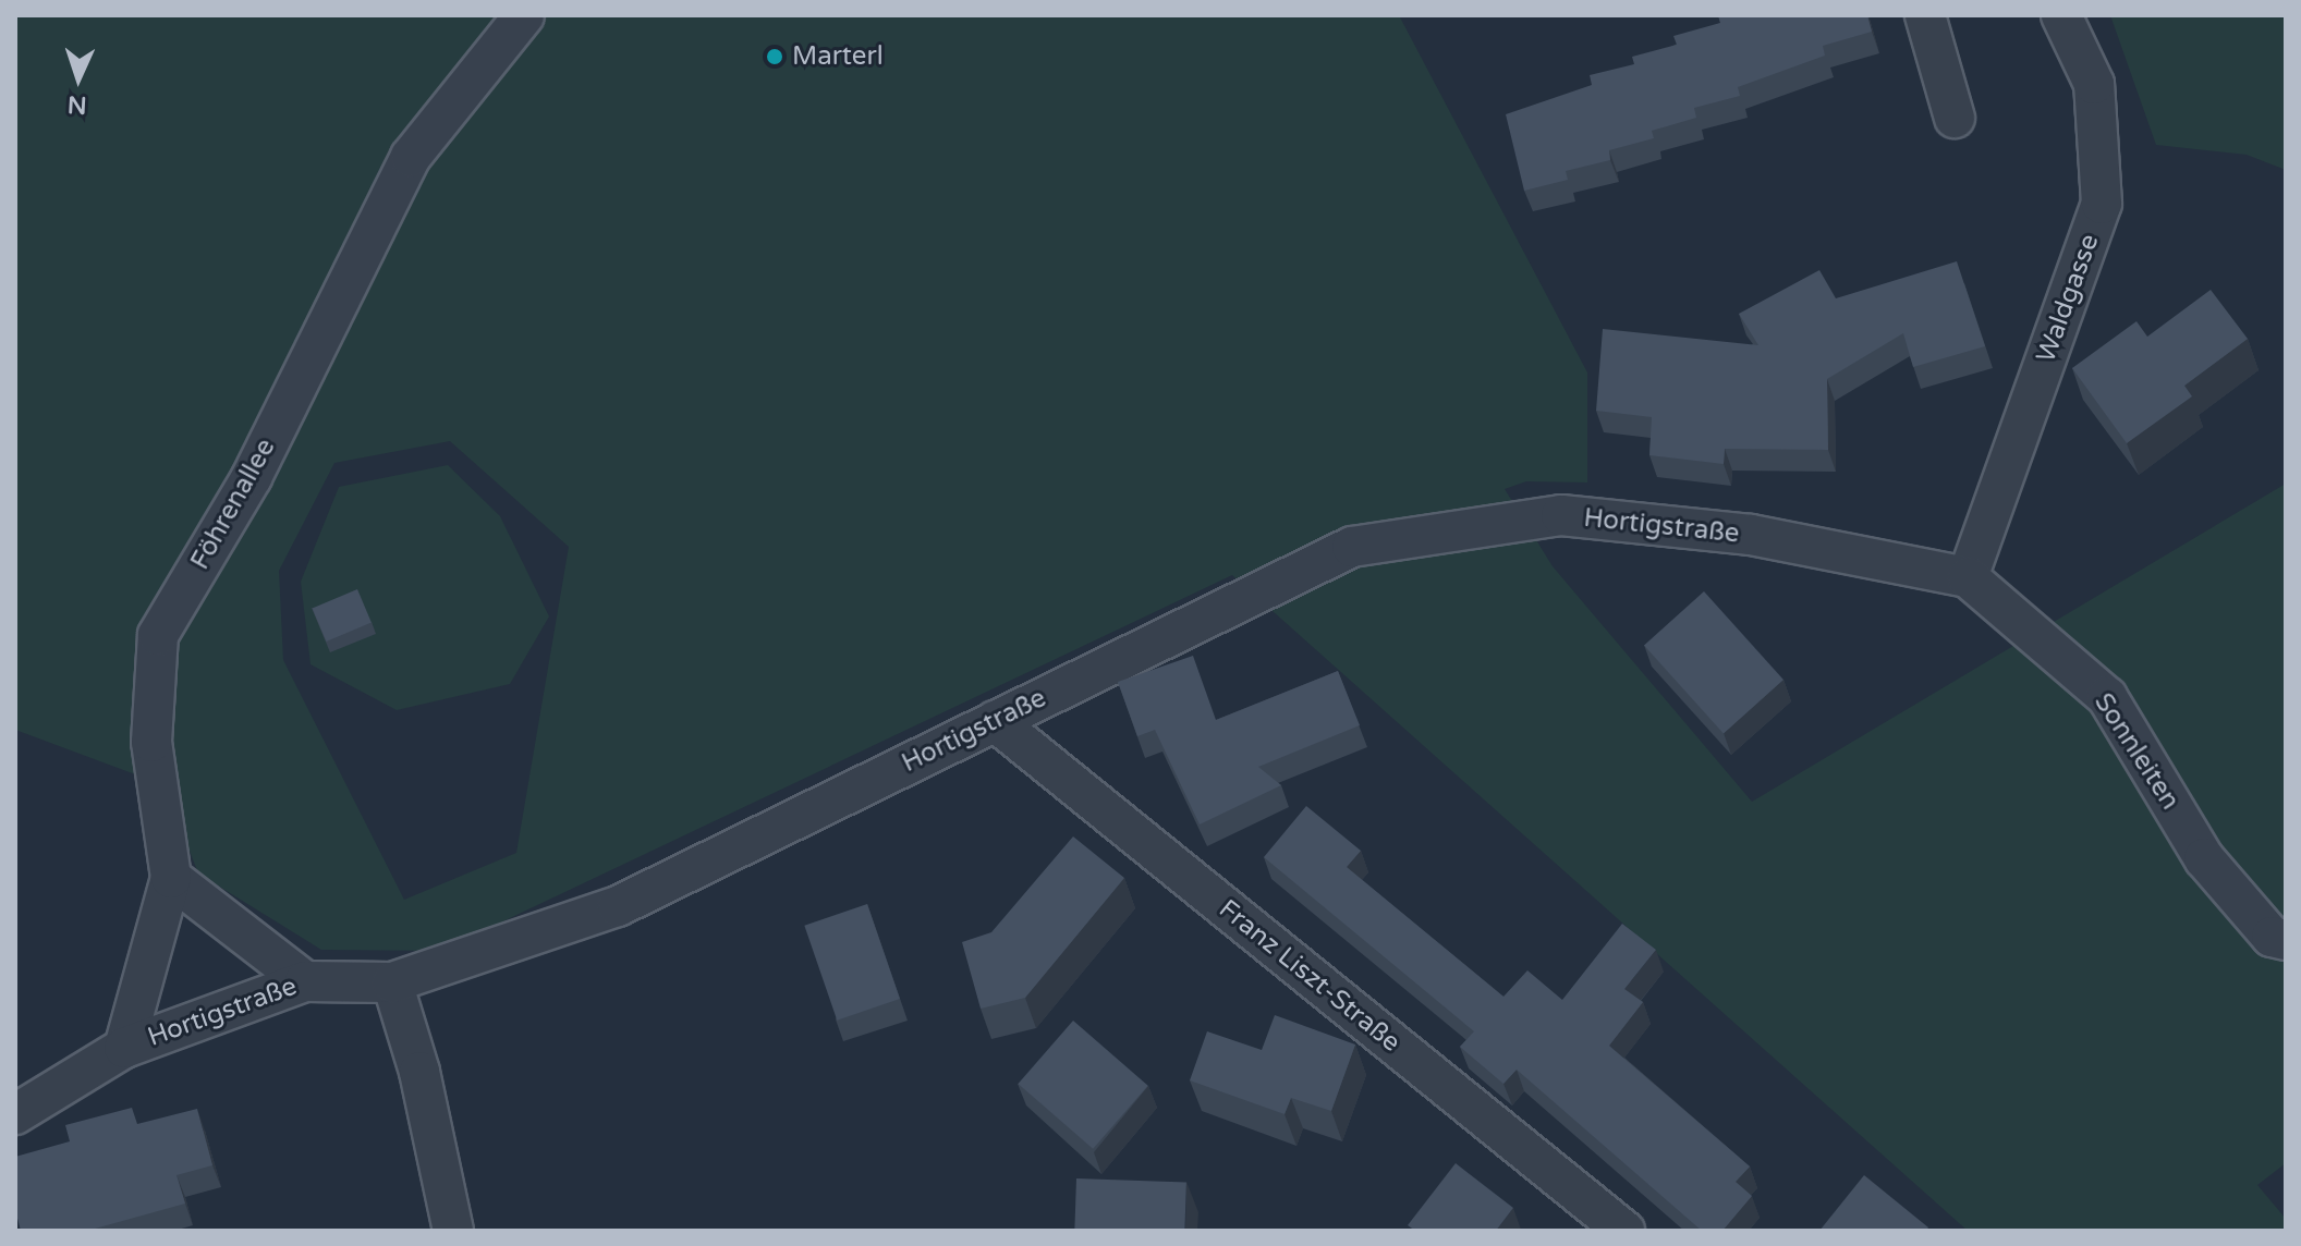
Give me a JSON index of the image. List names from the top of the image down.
{
  "streets": {
    "street": [
      "Waldgasse",
      "Föhrenallee",
      "Hortigstraße",
      "Sonnleiten",
      "Franz Liszt-Straße"
    ]
  },
  "crossings": [
    ["Waldgasse", "Hortigstraße"],
    ["Waldgasse", "Sonnleiten"],
    ["Föhrenallee", "Hortigstraße"],
    ["Hortigstraße", "Sonnleiten"],
    ["Hortigstraße", "Franz Liszt-Straße"]
  ],
  "places": ["Marterl"],
  "north": "bottom"
}
